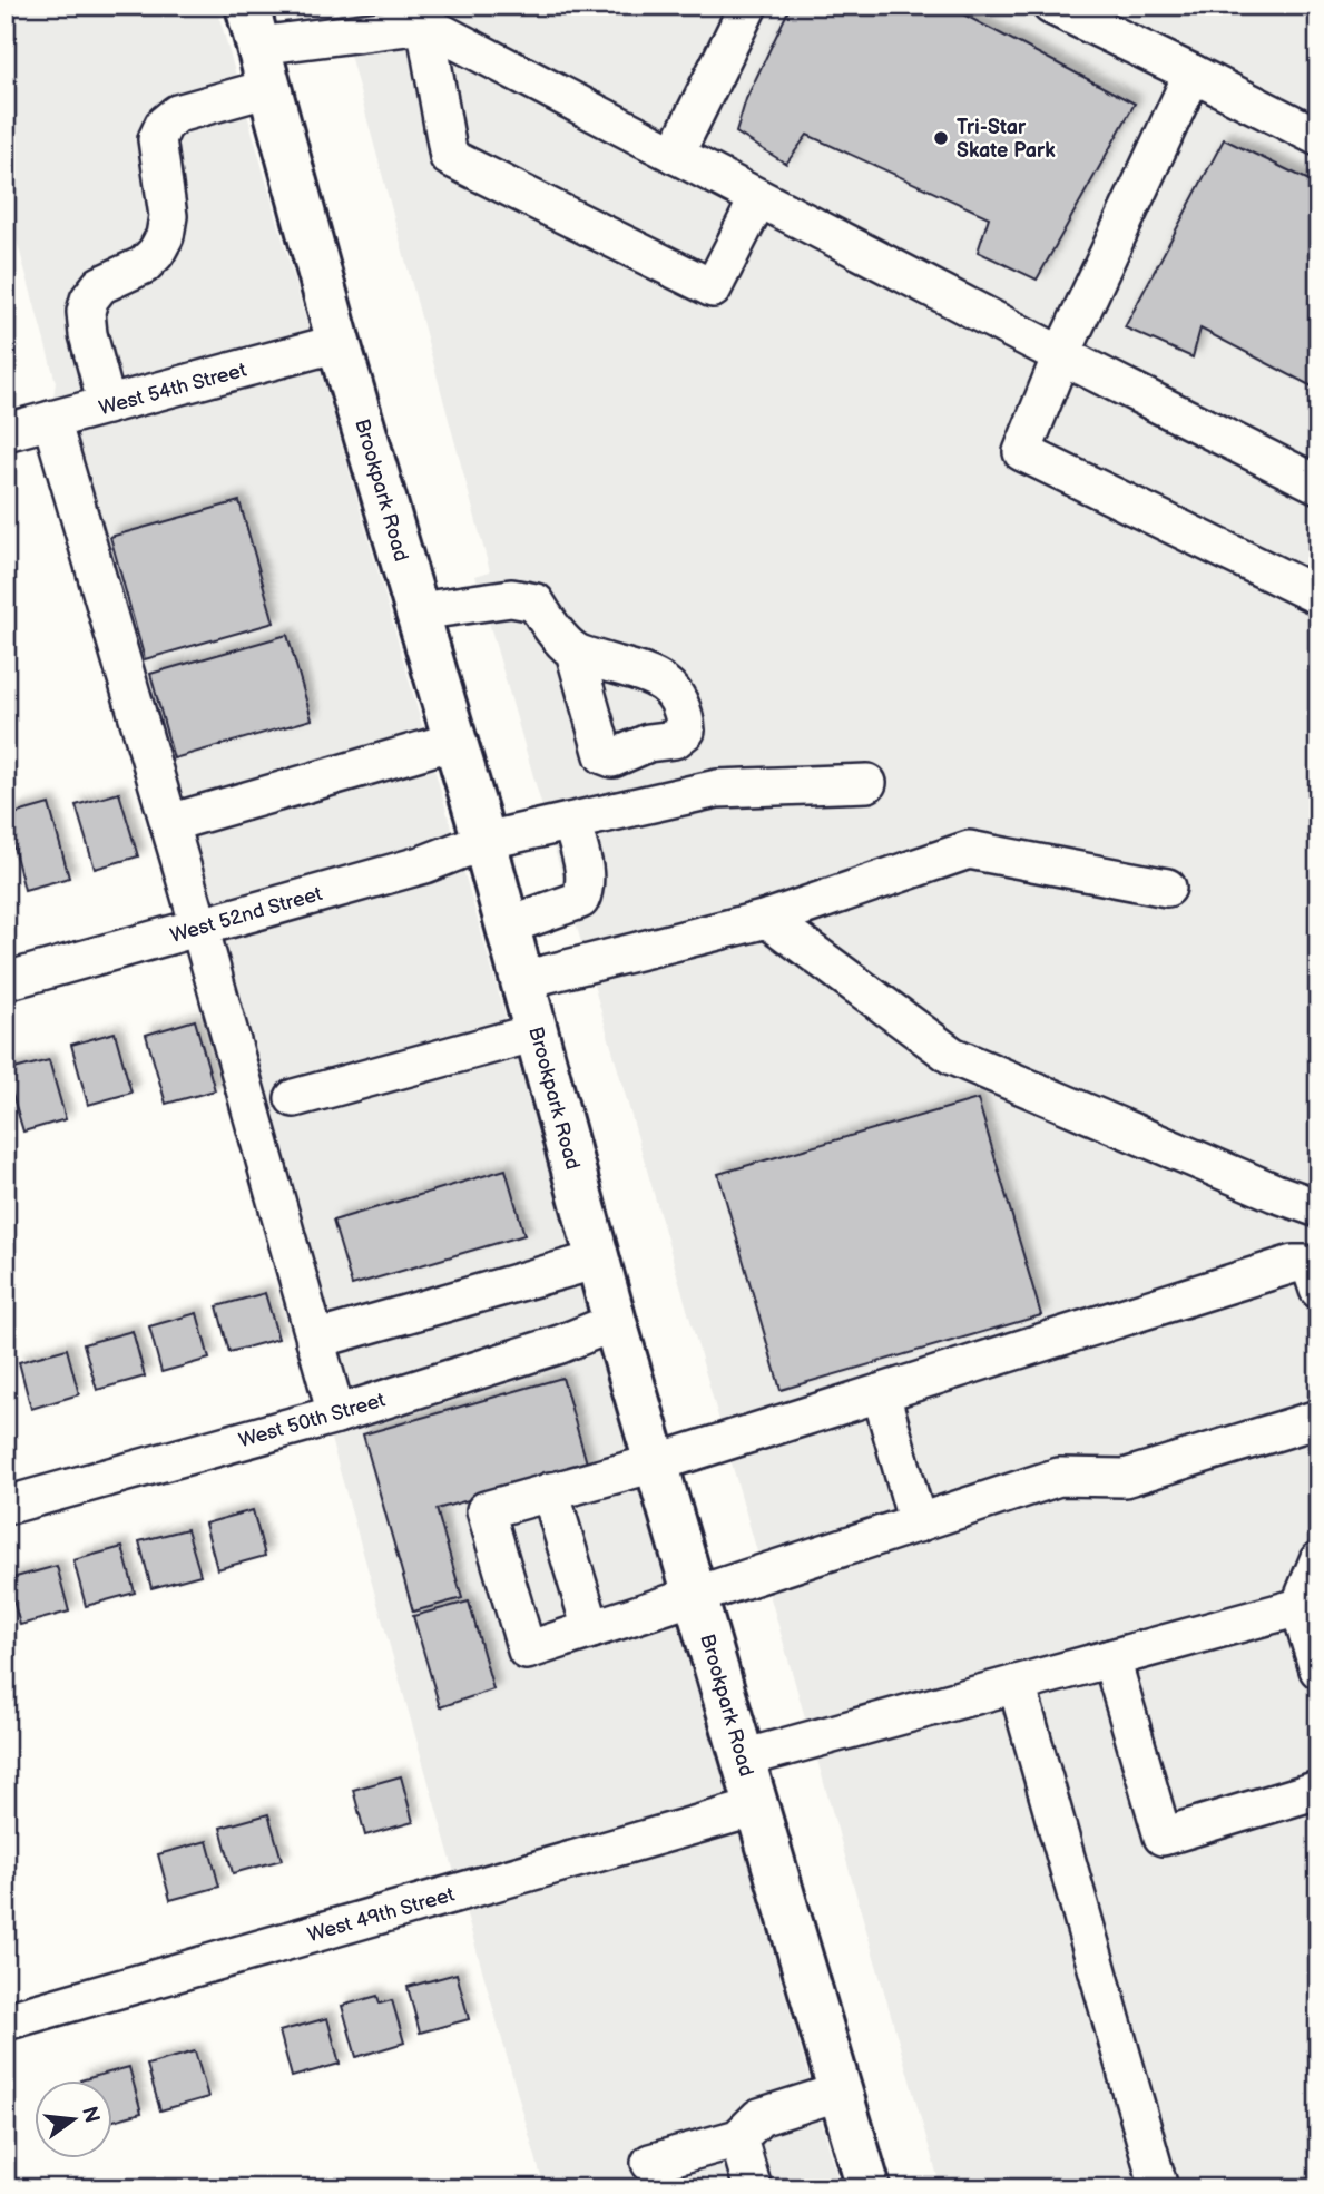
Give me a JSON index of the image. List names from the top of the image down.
{
  "streets": {
    "main road": ["Brookpark Road"],
    "street": [
      "West 54th Street",
      "West 52nd Street",
      "West 50th Street",
      "West 49th Street"
    ]
  },
  "crossings": [
    ["West 54th Street", "Brookpark Road"],
    ["Brookpark Road", "West 52nd Street"],
    ["Brookpark Road", "West 50th Street"],
    ["Brookpark Road", "West 49th Street"]
  ],
  "places": ["Tri-Star Skate Park"],
  "north": "right"
}
